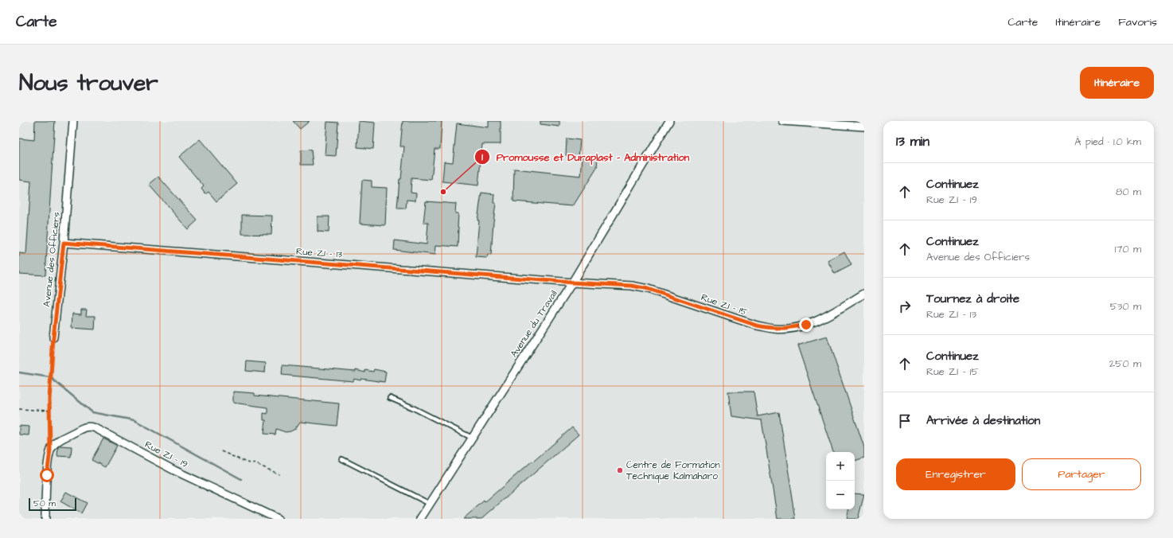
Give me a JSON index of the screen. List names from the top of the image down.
{
  "streets": {
    "street": [
      "Rue ZI - 13",
      "Avenue des Officiers",
      "Rue ZI - 15",
      "Avenue du Travail",
      "Rue ZI - 19"
    ]
  },
  "crossings": [
    ["Rue ZI - 13", "Avenue des Officiers"],
    ["Rue ZI - 13", "Rue ZI - 15"],
    ["Rue ZI - 13", "Avenue du Travail"],
    ["Rue ZI - 15", "Avenue du Travail"]
  ],
  "places": ["Promousse et Duraplast - Administration", "Centre de Formation Technique Kalmaharo"],
  "scale_bar": "50 m",
  "page": {
    "header": "Carte",
    "nav": ["Carte", "Itinéraire", "Favoris"],
    "buttons": [
      "Itinéraire",
      ["Enregistrer", "Partager"]
    ],
    "title": "Nous trouver",
    "heading": ["13 min", "À pied · 1.0 km"],
    "list": [
      ["Continuez", "Rue ZI - 19", "80 m"],
      ["Continuez", "Avenue des Officiers", "170 m"],
      ["Tournez à droite", "Rue ZI - 13", "530 m"],
      ["Continuez", "Rue ZI - 15", "250 m"],
      "Arrivée à destination"
    ],
    "map_buttons": ["+", "−"],
    "scale": "50 m"
  }
}
